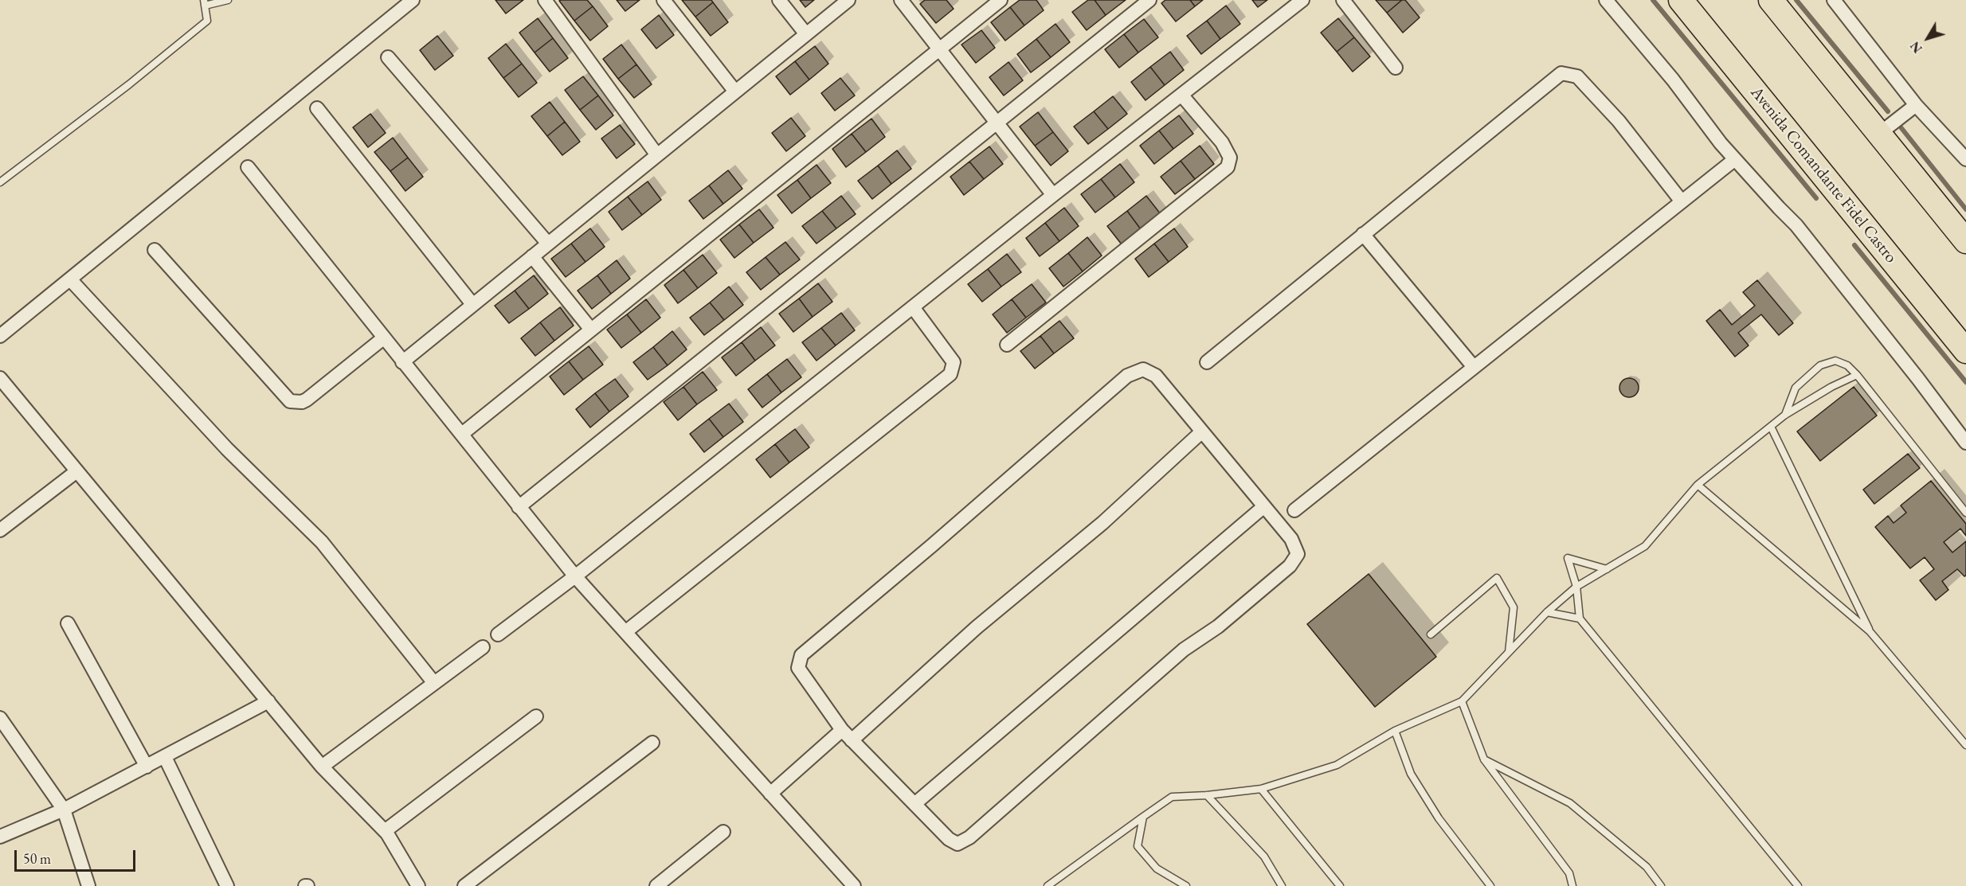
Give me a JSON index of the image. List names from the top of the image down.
{
  "streets": {
    "highway": ["Avenida Comandante Fidel Castro"]
  },
  "scale_bar": "50 m",
  "north": "bottom left"
}
